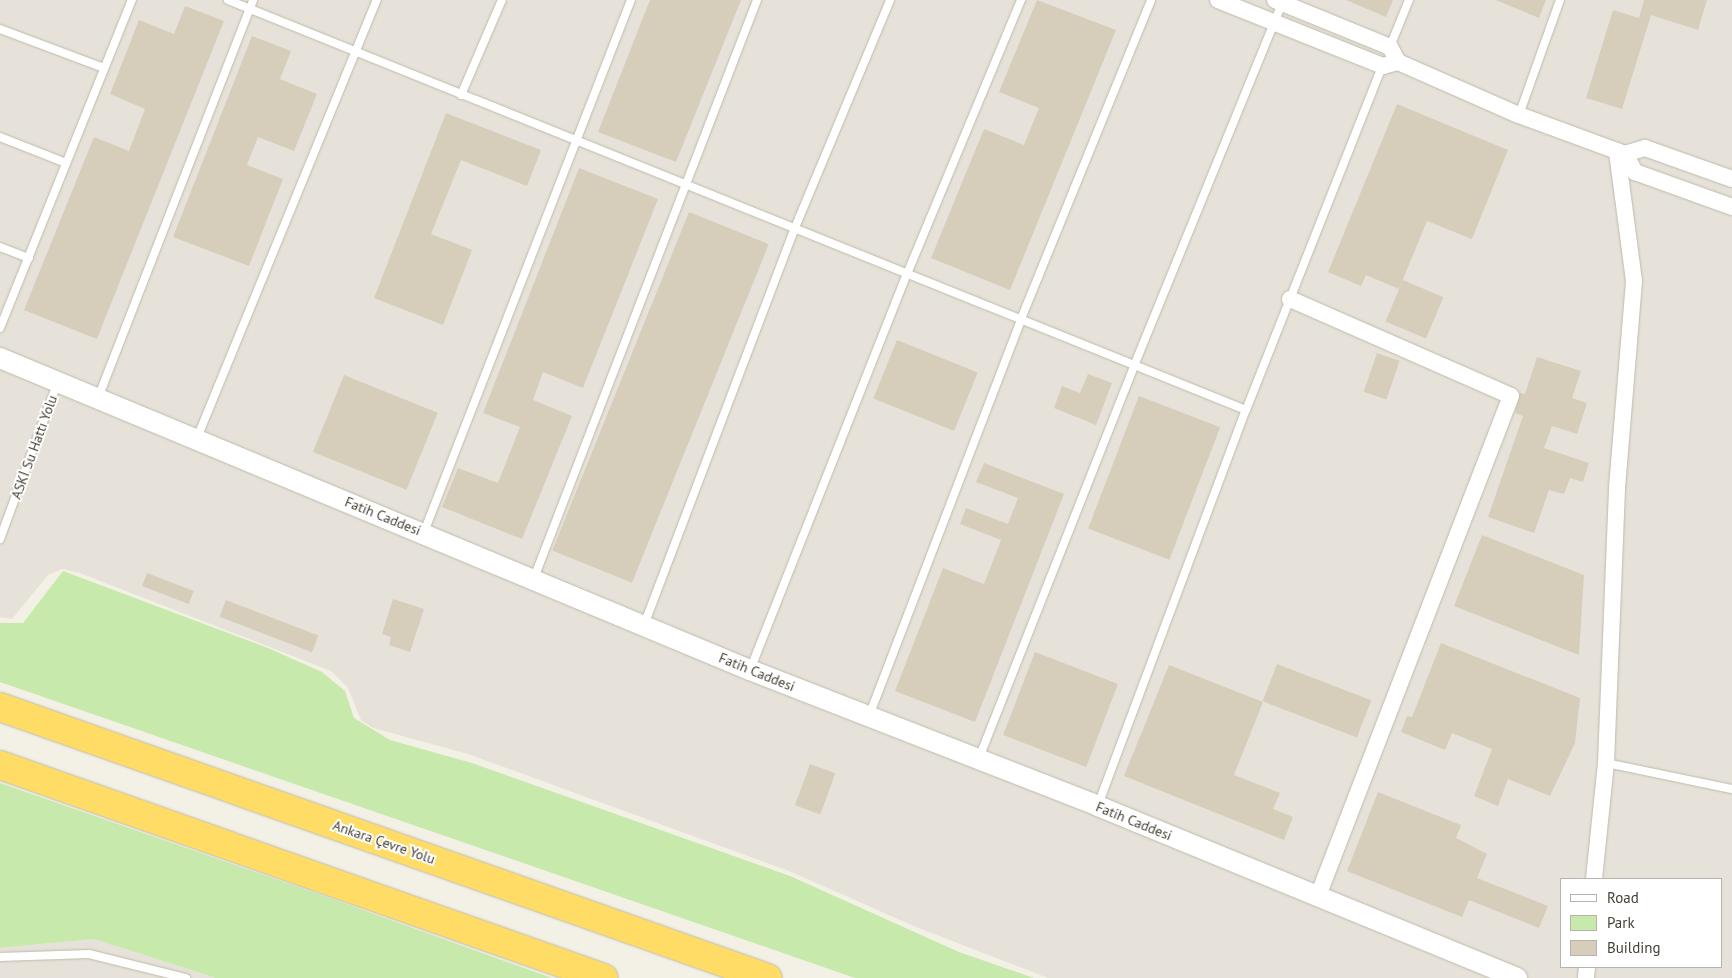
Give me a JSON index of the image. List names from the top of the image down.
{
  "streets": {
    "highway": ["Ankara Çevre Yolu"],
    "street": ["Fatih Caddesi"],
    "lane": ["ASKİ Su Hattı Yolu"]
  },
  "crossings": [
    ["ASKİ Su Hattı Yolu", "Fatih Caddesi"]
  ],
  "legend": ["Road", "Park", "Building"]
}
